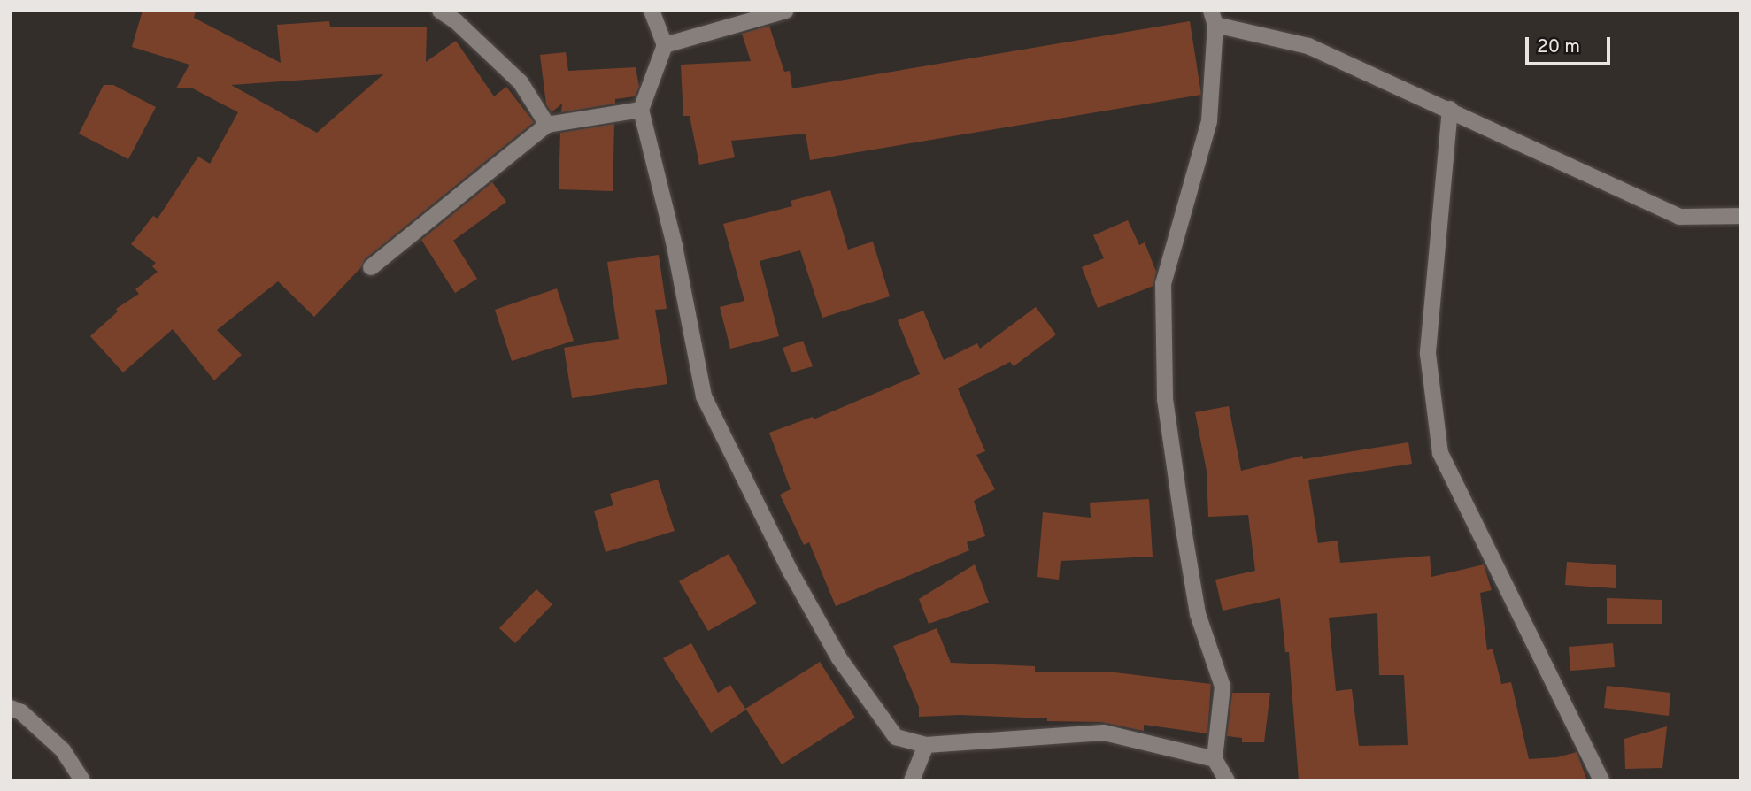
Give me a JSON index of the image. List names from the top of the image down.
{
  "scale_bar": "20 m"
}
